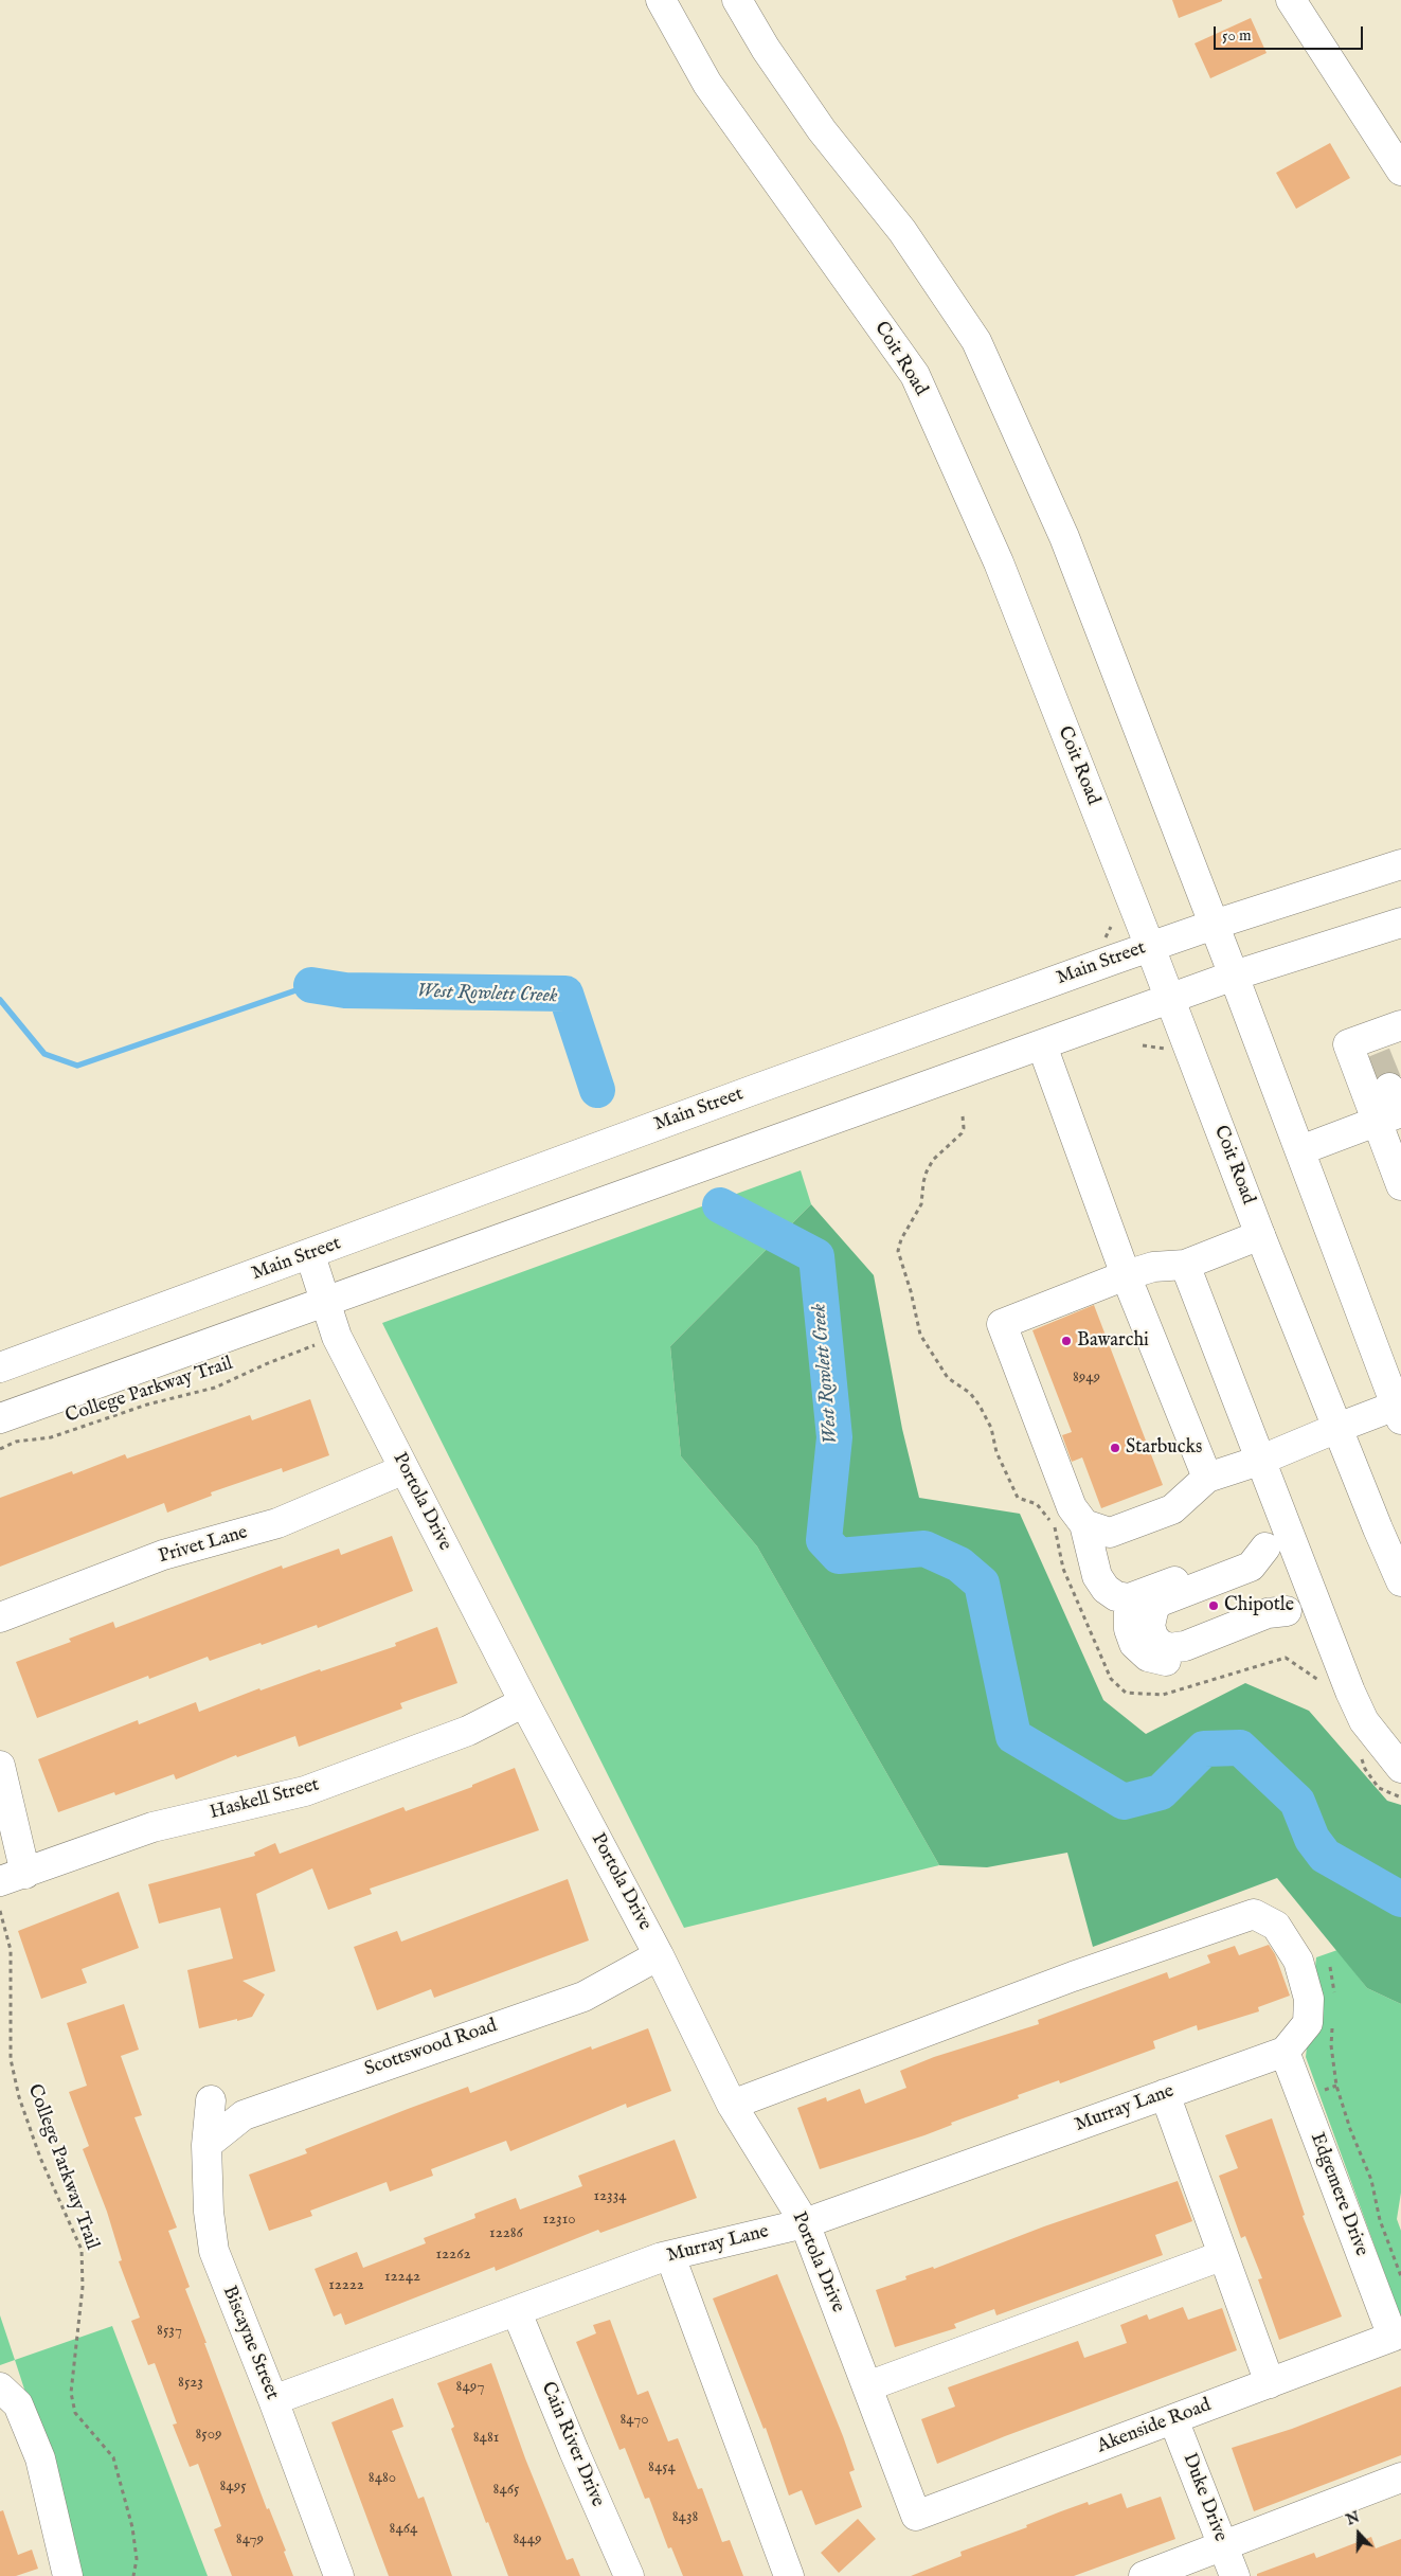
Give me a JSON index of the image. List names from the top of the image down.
{
  "streets": {
    "main road": [
      "Coit Road",
      "Main Street",
      "Portola Drive",
      "Privet Lane",
      "Haskell Street",
      "Scottswood Road",
      "Murray Lane",
      "Edgemere Drive",
      "Biscayne Street",
      "Akenside Road",
      "Cain River Drive",
      "Duke Drive"
    ],
    "path": ["College Parkway Trail"]
  },
  "crossings": [
    ["Coit Road", "Main Street"],
    ["Main Street", "Portola Drive"],
    ["College Parkway Trail", "Portola Drive"],
    ["Portola Drive", "Privet Lane"],
    ["Portola Drive", "Haskell Street"],
    ["Portola Drive", "Scottswood Road"],
    ["Portola Drive", "Murray Lane"],
    ["Portola Drive", "Akenside Road"],
    ["Scottswood Road", "Biscayne Street"],
    ["Murray Lane", "Edgemere Drive"],
    ["Murray Lane", "Biscayne Street"],
    ["Murray Lane", "Cain River Drive"],
    ["Edgemere Drive", "Akenside Road"],
    ["Akenside Road", "Duke Drive"]
  ],
  "water": ["West Rowlett Creek"],
  "places": ["Bawarchi", "Starbucks", "Chipotle"],
  "house_numbers": [
    "8949",
    "12334",
    "12310",
    "12286",
    "12262",
    "12242",
    "12222",
    "8537",
    "8523",
    "8497",
    "8470",
    "8509",
    "8481",
    "8454",
    "8480",
    "8495",
    "8465",
    "8438",
    "8464",
    "8479",
    "8449"
  ],
  "scale_bar": "50 m",
  "north": "top"
}
